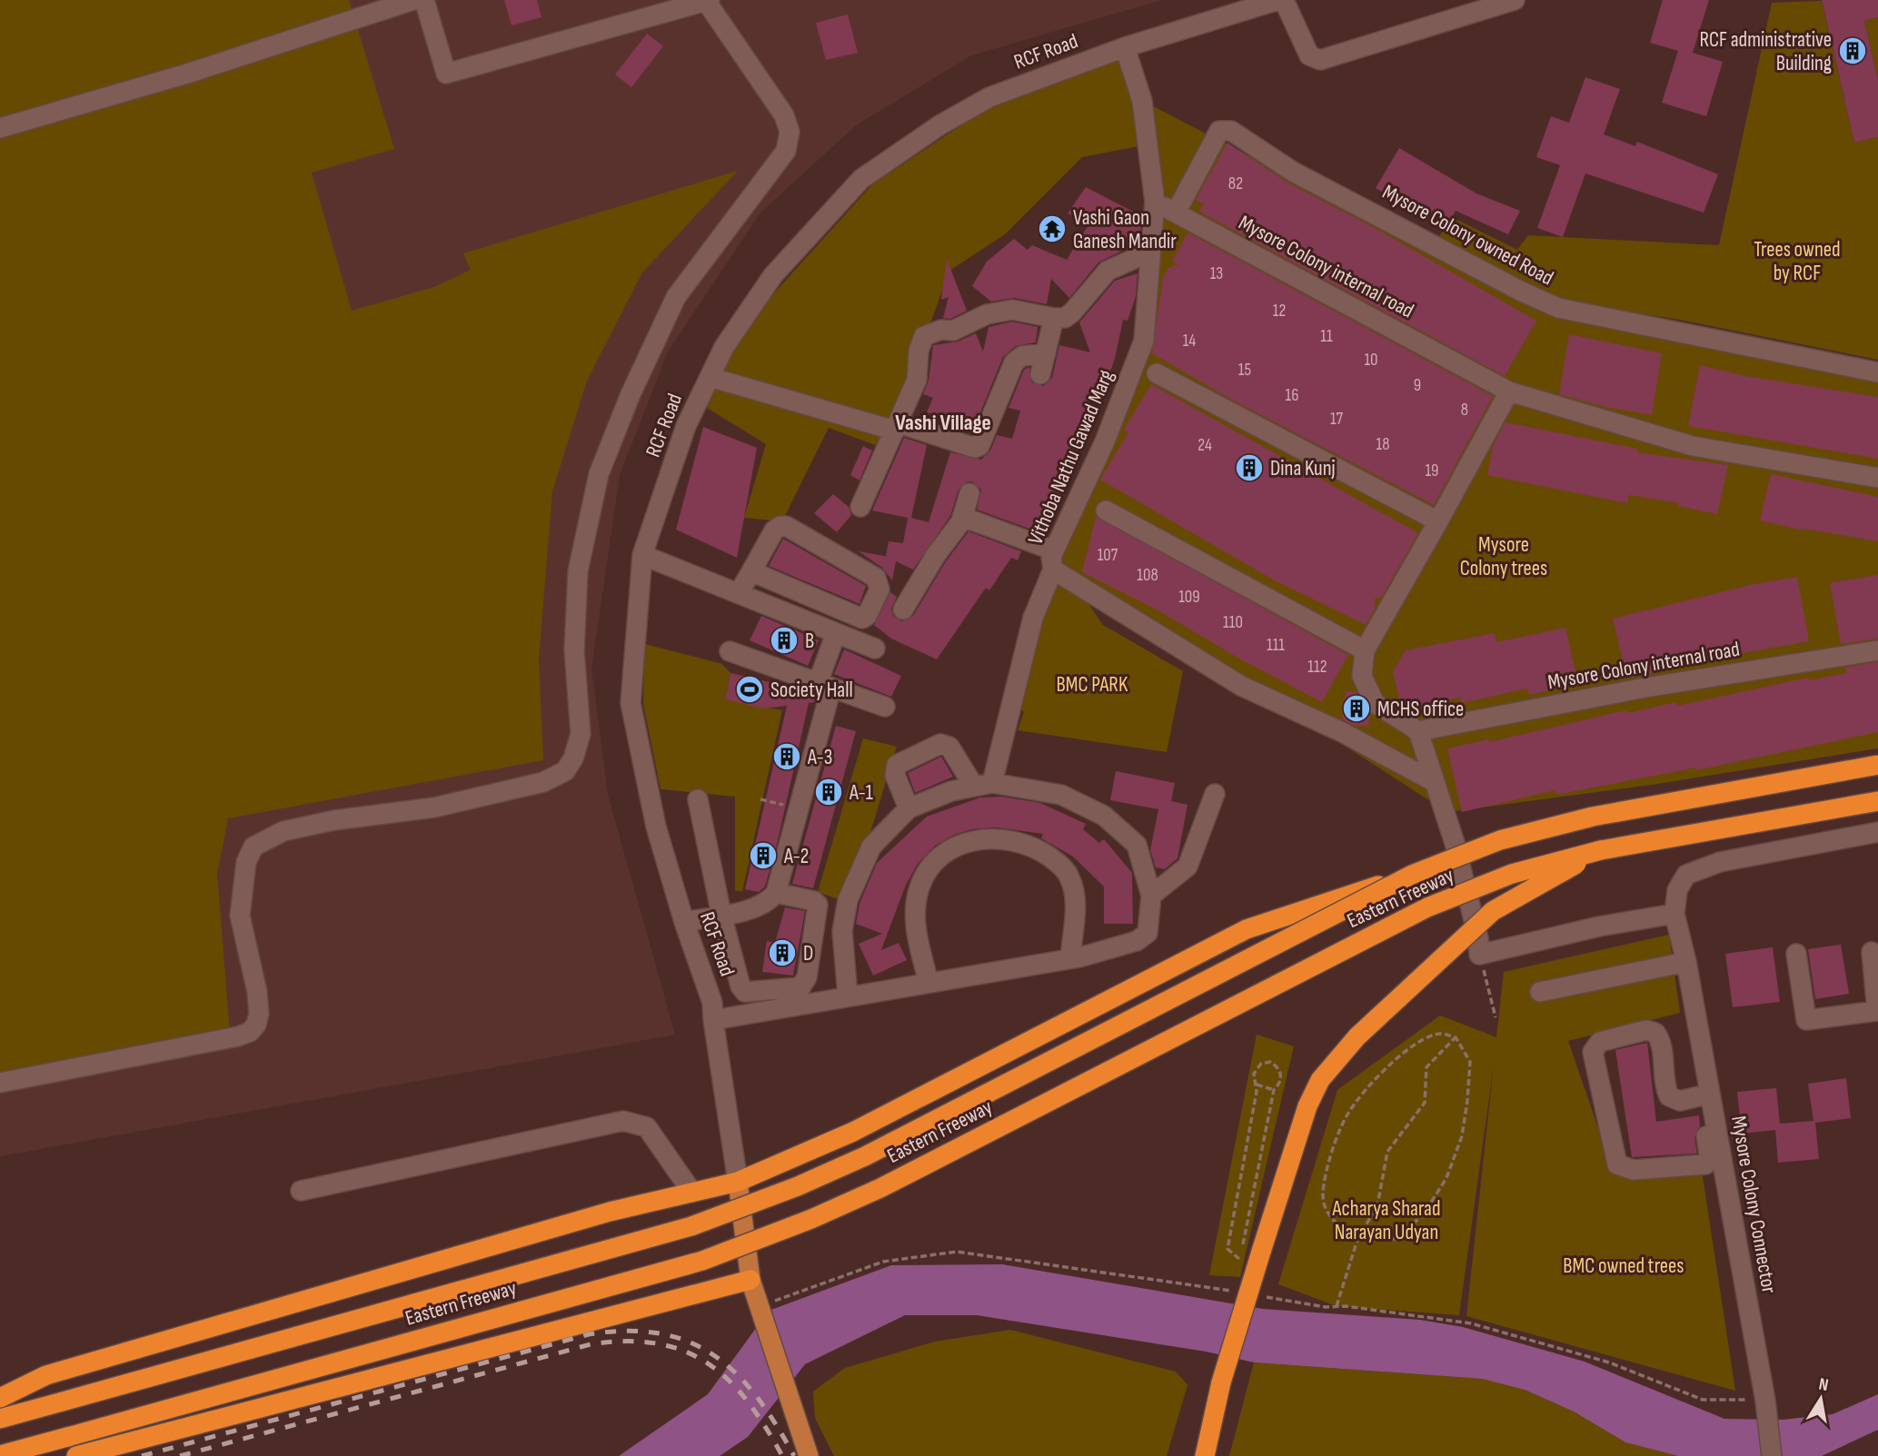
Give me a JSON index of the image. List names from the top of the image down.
{
  "streets": {
    "highway": ["Eastern Freeway"],
    "street": [
      "RCF Road",
      "Mysore Colony owned Road",
      "Mysore Colony internal road",
      "Vithoba Nathu Gawad Marg",
      "Mysore Colony Connector"
    ]
  },
  "crossings": [
    ["RCF Road", "Vithoba Nathu Gawad Marg"],
    ["Mysore Colony owned Road", "Mysore Colony internal road"],
    ["Mysore Colony internal road", "Vithoba Nathu Gawad Marg"]
  ],
  "districts": ["Vashi Village"],
  "parks": [
    "Trees owned by RCF",
    "Mysore Colony trees",
    "BMC PARK",
    "Acharya Sharad Narayan Udyan",
    "BMC owned trees"
  ],
  "places": {
    "building": [
      "RCF administrative Building",
      "Dina Kunj",
      "B",
      "MCHS office",
      "A-3",
      "A-1",
      "A-2",
      "D"
    ],
    "temple": ["Vashi Gaon Ganesh Mandir"],
    "sports": ["Society Hall"]
  },
  "house_numbers": [
    "82",
    "13",
    "12",
    "11",
    "14",
    "10",
    "15",
    "9",
    "16",
    "8",
    "17",
    "18",
    "24",
    "19",
    "107",
    "108",
    "109",
    "110",
    "111",
    "112"
  ],
  "north": "top"
}
